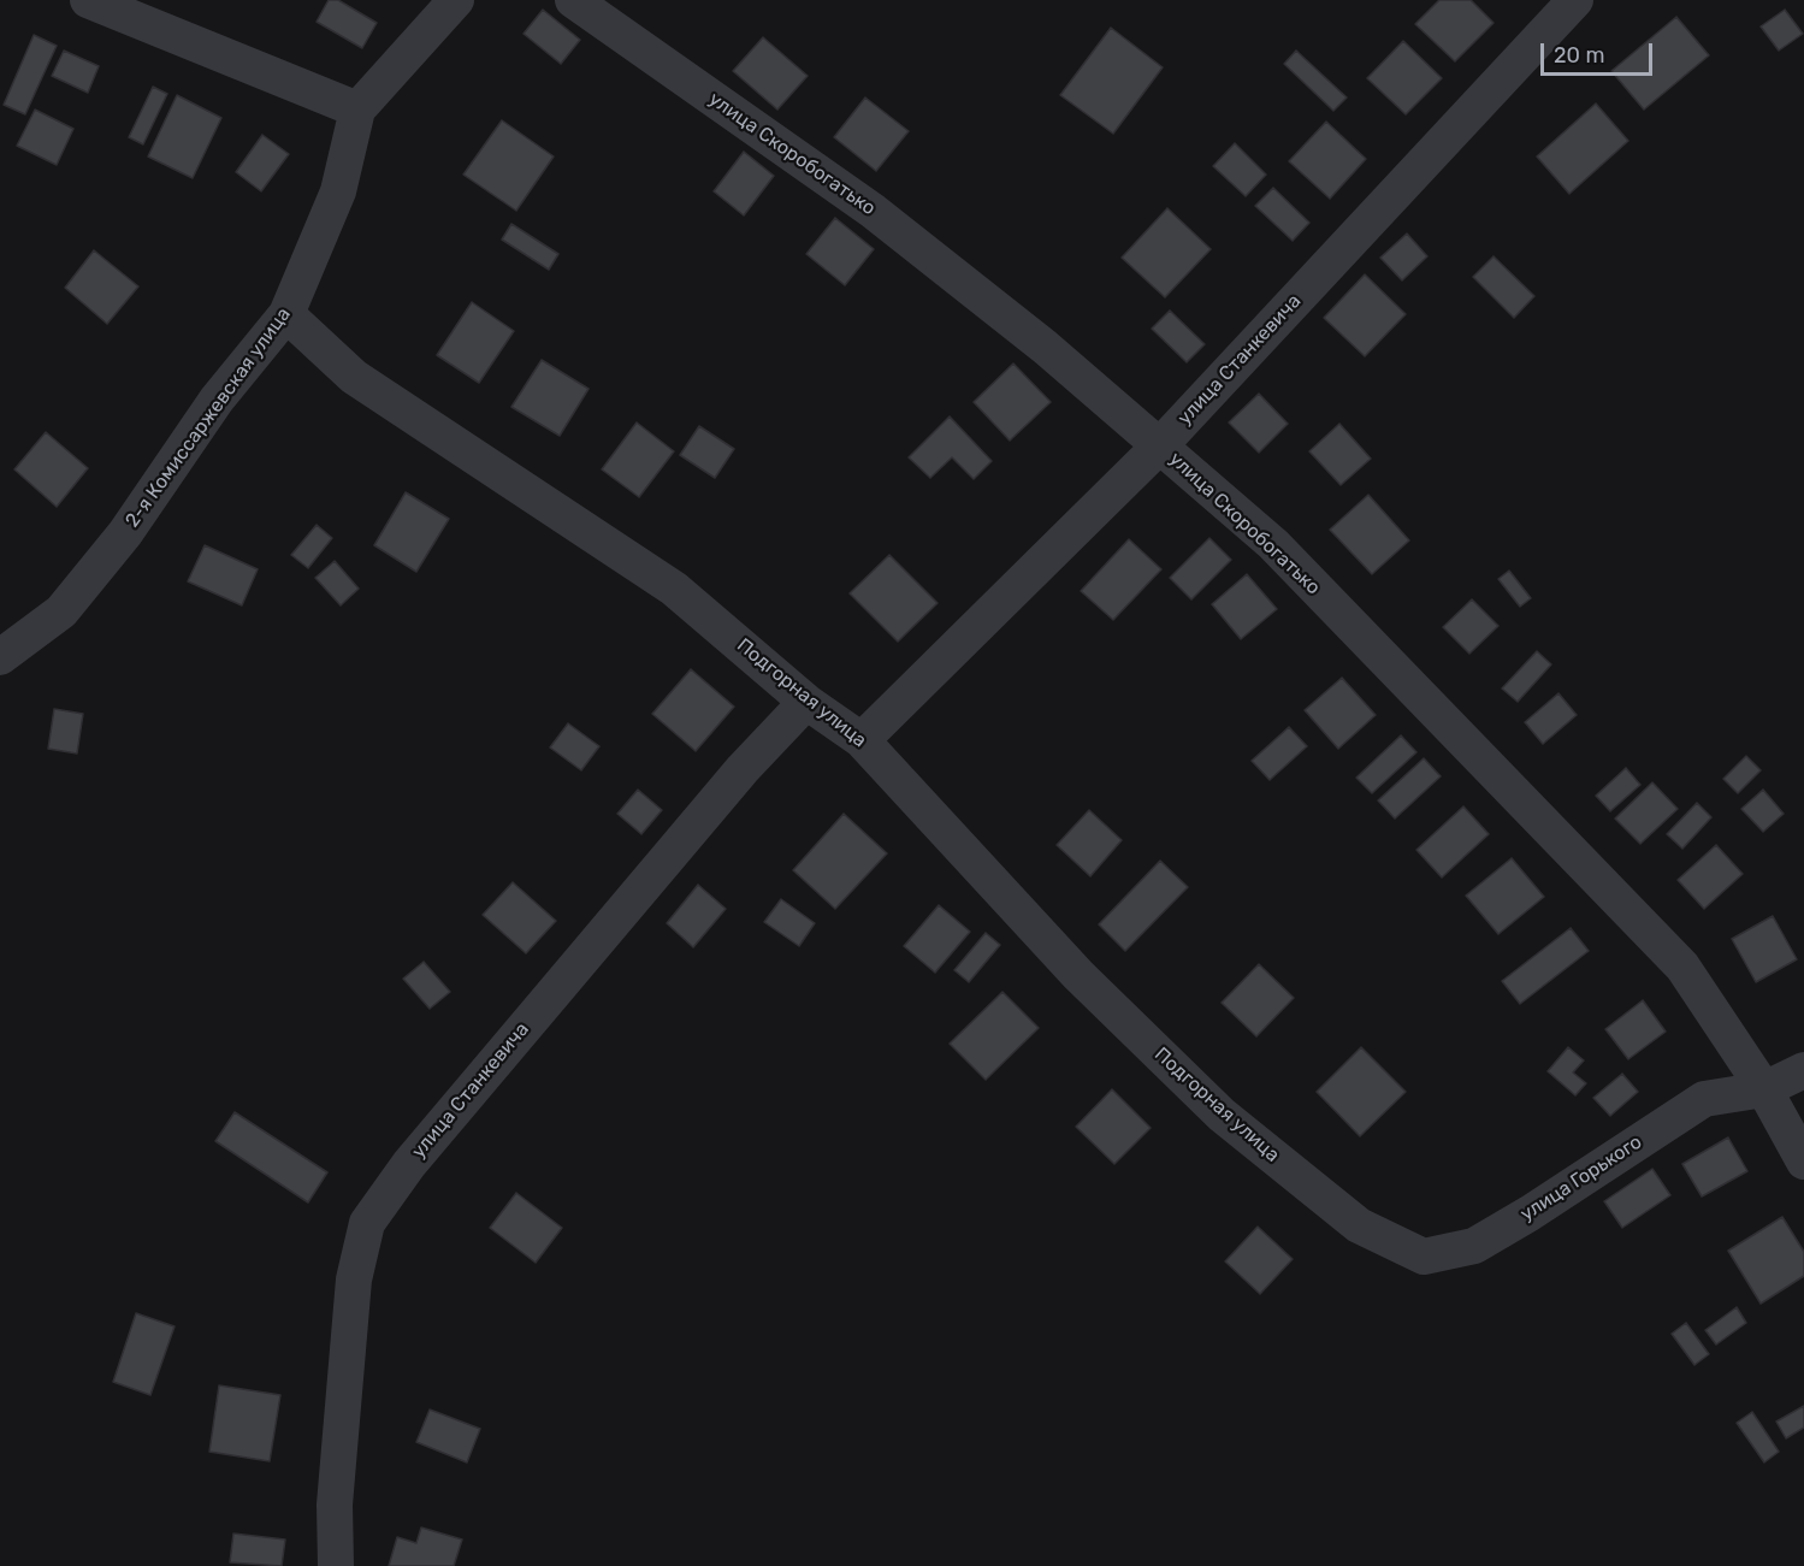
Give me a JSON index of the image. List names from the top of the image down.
{
  "streets": {
    "street": [
      "улица Скоробогатько",
      "улица Станкевича",
      "2-я Комиссаржевская улица",
      "Подгорная улица",
      "улица Горького"
    ]
  },
  "crossings": [
    ["улица Скоробогатько", "улица Станкевича"],
    ["улица Скоробогатько", "улица Горького"],
    ["улица Станкевича", "Подгорная улица"],
    ["2-я Комиссаржевская улица", "Подгорная улица"],
    ["Подгорная улица", "улица Горького"]
  ],
  "scale_bar": "20 m"
}
